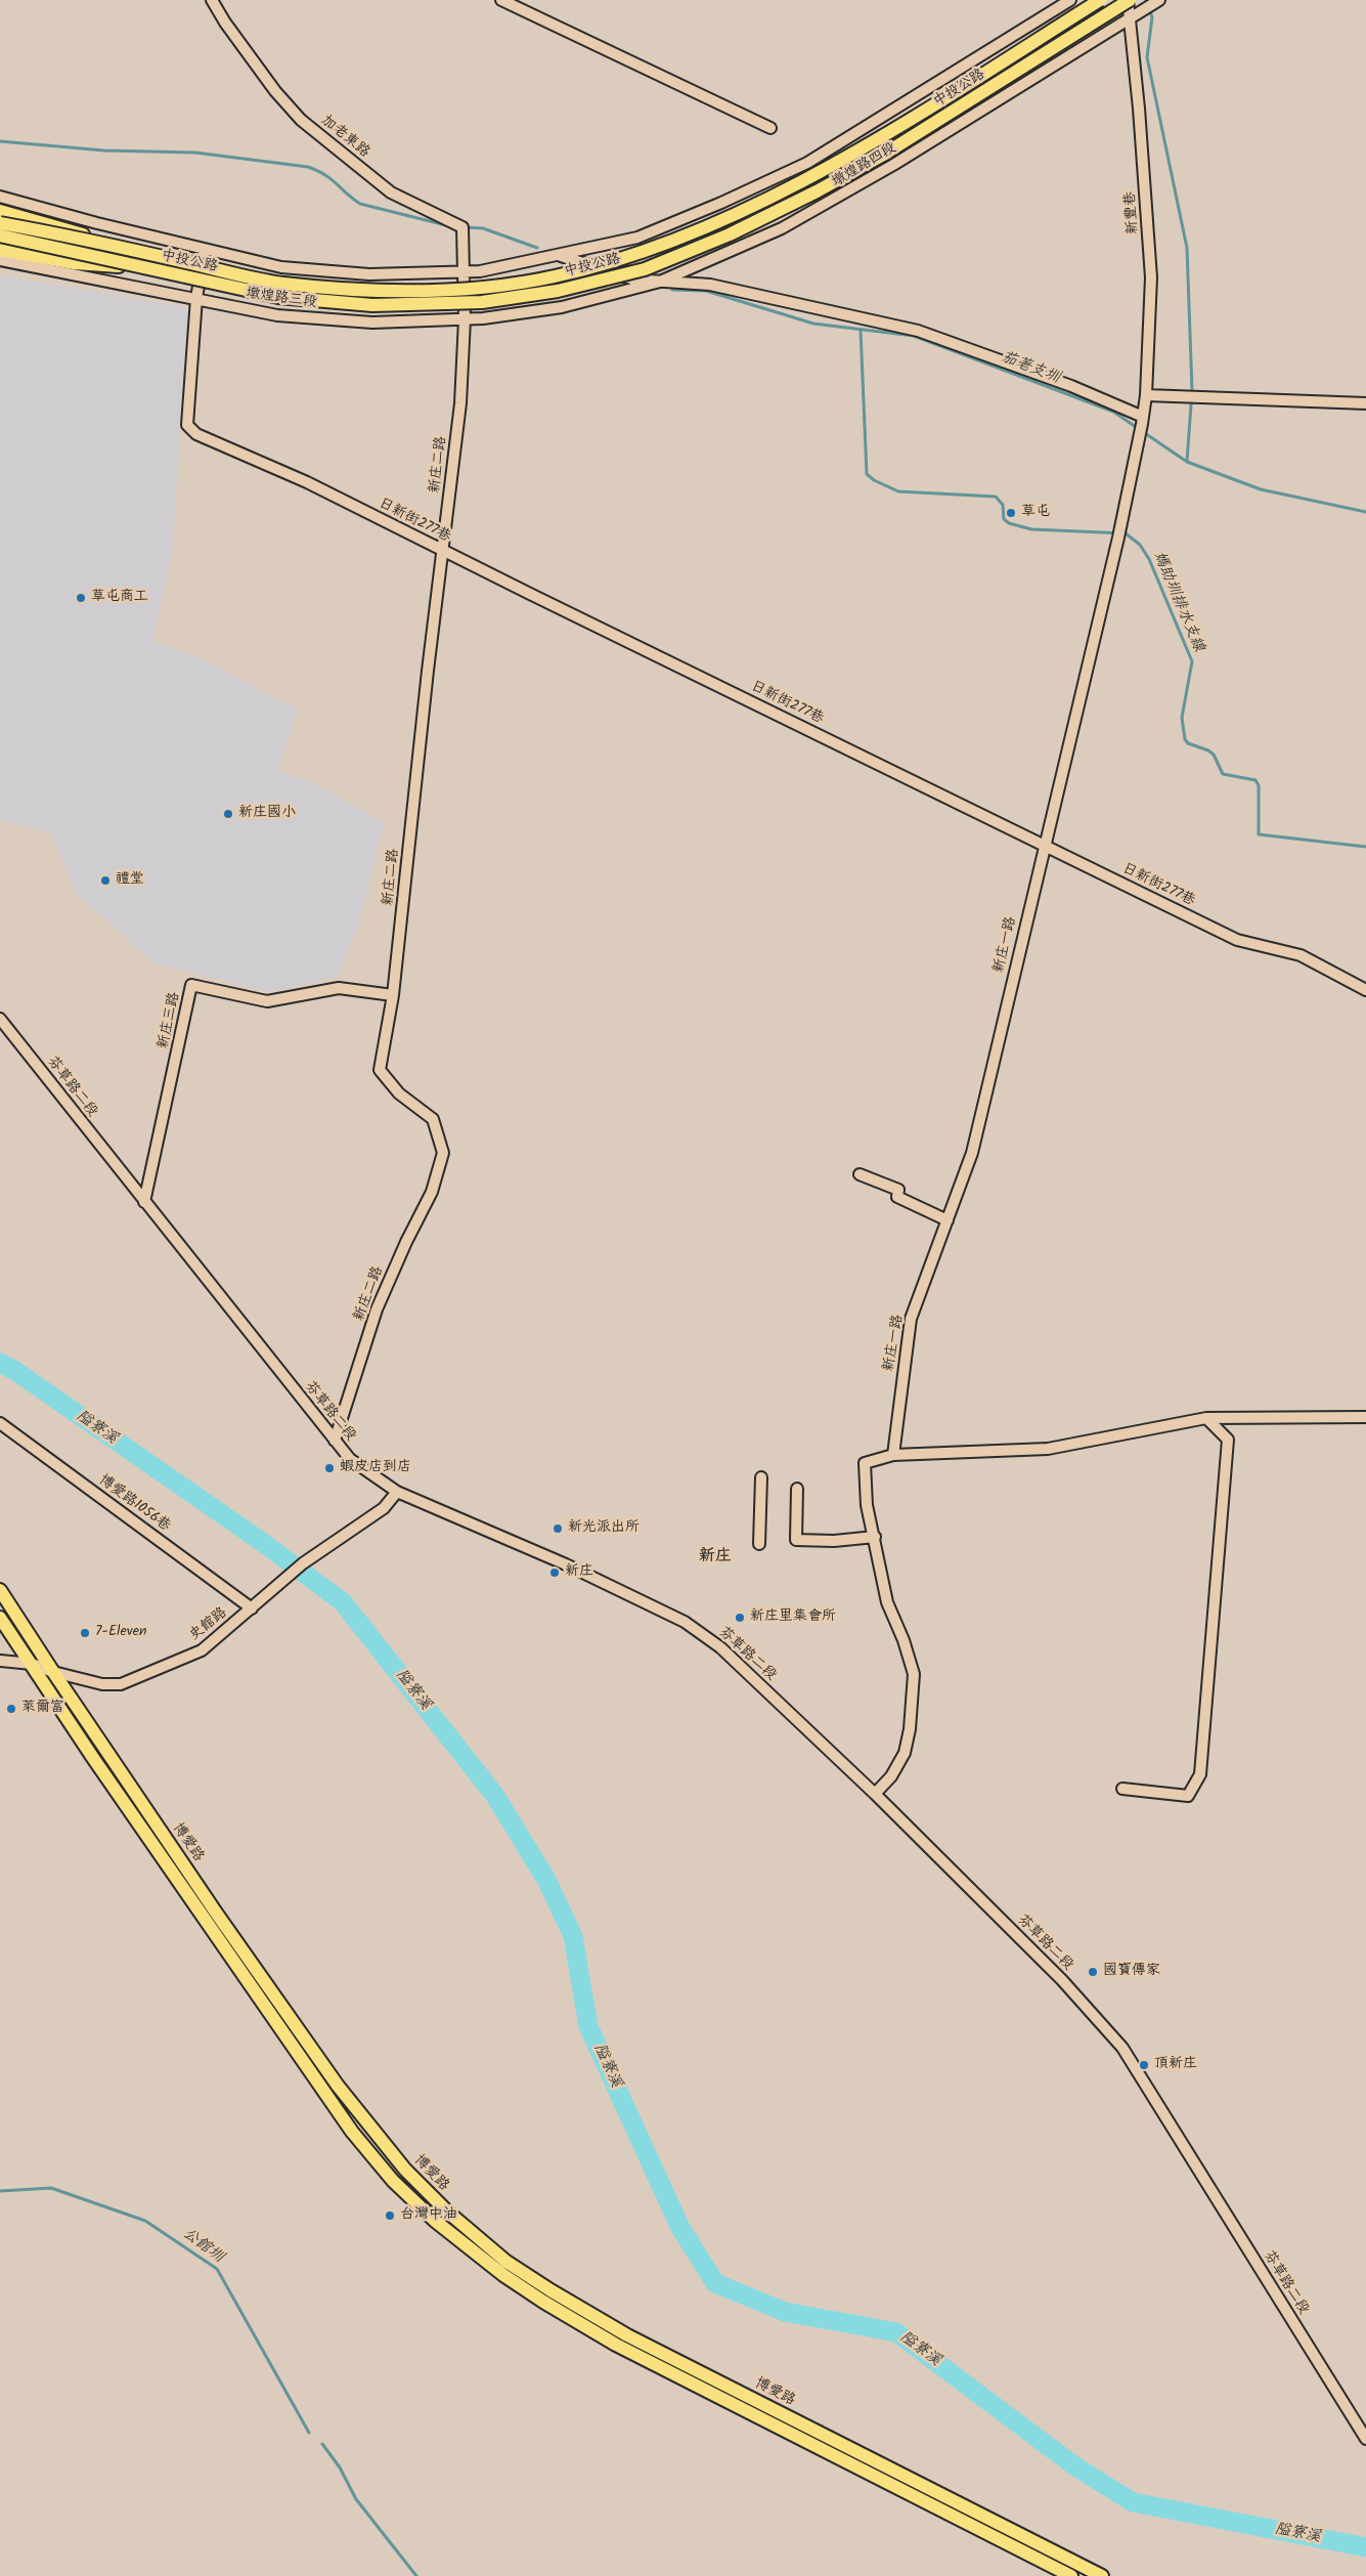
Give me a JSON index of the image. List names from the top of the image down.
{
  "streets": {
    "main road": ["中投公路", "博愛路"],
    "street": [
      "加老東路",
      "墩煌路四段",
      "新豐巷",
      "墩煌路三段",
      "新庄二路",
      "日新街277巷",
      "新庄一路",
      "新庄三路",
      "芬草路二段",
      "博愛路1056巷",
      "史館路"
    ]
  },
  "crossings": [
    ["中投公路", "新豐巷"],
    ["加老東路", "新庄二路"],
    ["墩煌路四段", "新豐巷"],
    ["墩煌路四段", "墩煌路三段"],
    ["新豐巷", "新庄一路"],
    ["墩煌路三段", "新庄二路"],
    ["墩煌路三段", "日新街277巷"],
    ["新庄二路", "日新街277巷"],
    ["新庄二路", "新庄三路"],
    ["新庄二路", "芬草路二段"],
    ["日新街277巷", "新庄一路"],
    ["新庄三路", "芬草路二段"],
    ["芬草路二段", "史館路"],
    ["博愛路1056巷", "史館路"],
    ["史館路", "博愛路"]
  ],
  "districts": ["新庄"],
  "water": [
    "茄荖支圳",
    "媽助圳排水支線",
    "隘寮溪",
    "公館圳"
  ],
  "places": [
    "草屯",
    "草屯商工",
    "新庄國小",
    "禮堂",
    "蝦皮店到店",
    "新光派出所",
    "新庄",
    "新庄里集會所",
    "7-Eleven",
    "萊爾富",
    "國寶傳家",
    "頂新庄",
    "台灣中油"
  ]
}
